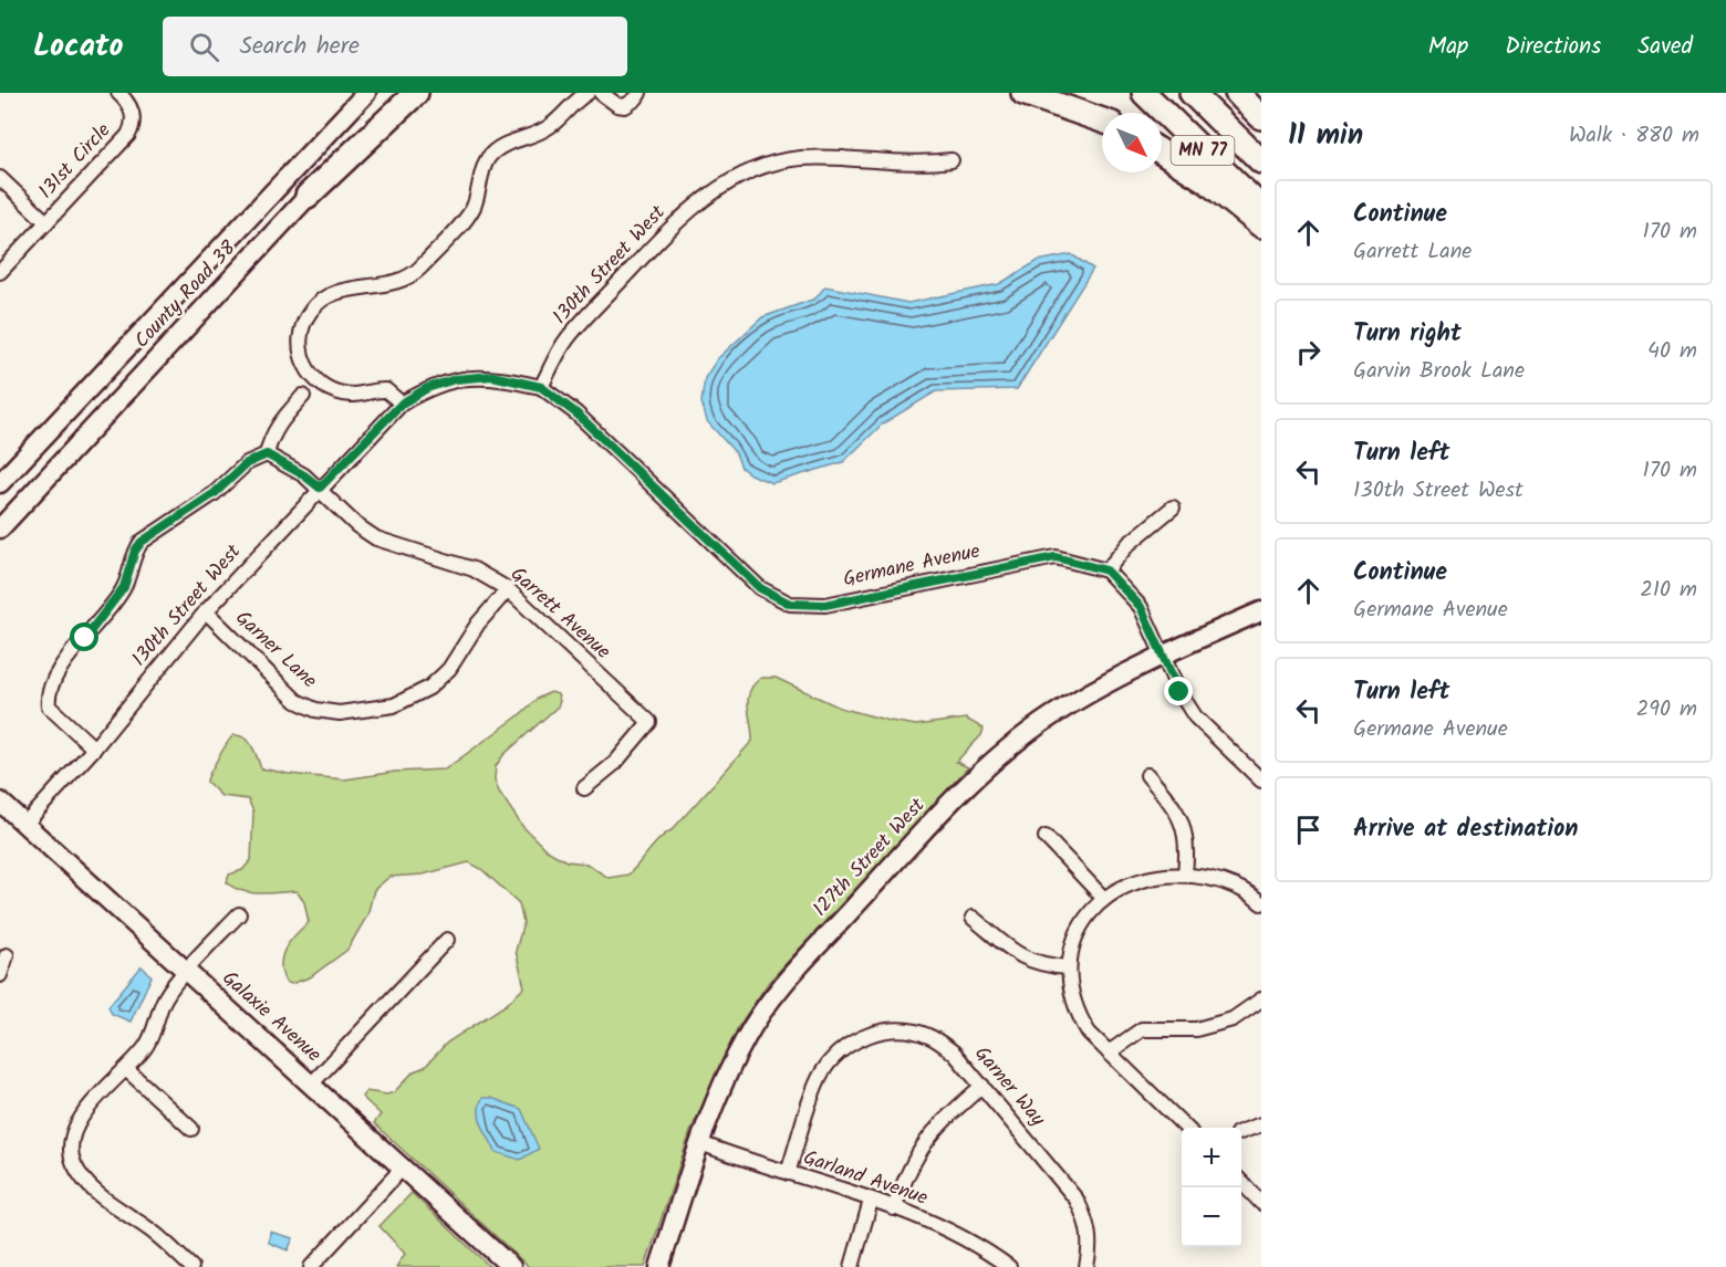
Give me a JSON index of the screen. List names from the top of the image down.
{
  "streets": {
    "highway": ["MN 77"],
    "street": [
      "131st Circle",
      "130th Street West",
      "County Road 38",
      "Germane Avenue",
      "Garrett Avenue",
      "Garner Lane",
      "127th Street West",
      "Galaxie Avenue",
      "Garner Way",
      "Garland Avenue"
    ]
  },
  "crossings": [
    ["130th Street West", "Germane Avenue"],
    ["130th Street West", "Garrett Avenue"],
    ["130th Street West", "Garner Lane"],
    ["130th Street West", "Galaxie Avenue"],
    ["Garrett Avenue", "Garner Lane"],
    ["127th Street West", "Garland Avenue"],
    ["Garner Way", "Garland Avenue"]
  ],
  "north": "bottom right",
  "page": {
    "header": "Locato",
    "search": "Search here",
    "nav": ["Map", "Directions", "Saved"],
    "heading": ["11 min", "Walk · 880 m"],
    "list": [
      ["Continue", "Garrett Lane", "170 m"],
      ["Turn right", "Garvin Brook Lane", "40 m"],
      ["Turn left", "130th Street West", "170 m"],
      ["Continue", "Germane Avenue", "210 m"],
      ["Turn left", "Germane Avenue", "290 m"],
      "Arrive at destination"
    ],
    "map_buttons": ["+", "−"]
  }
}
